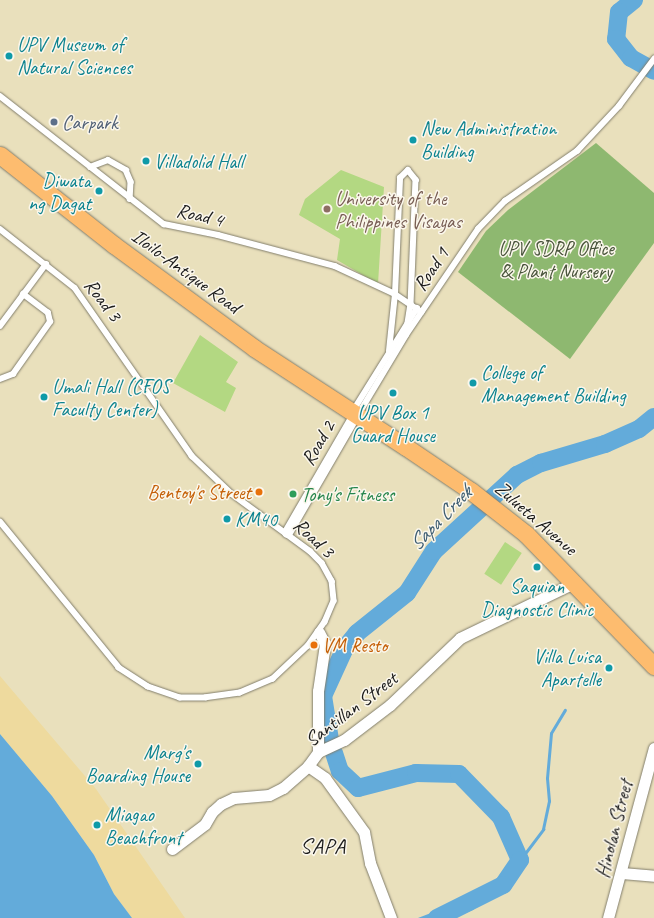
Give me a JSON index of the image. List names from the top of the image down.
{
  "streets": {
    "main road": ["Iloilo-Antique Road", "Zulueta Avenue"],
    "street": ["Road 2", "Santillan Street", "Hinolan Street"],
    "lane": ["Road 4", "Road 1", "Road 3"]
  },
  "crossings": [
    ["Road 4", "Road 1"],
    ["Road 1", "Iloilo-Antique Road"],
    ["Road 1", "Road 2"],
    ["Road 1", "Zulueta Avenue"],
    ["Iloilo-Antique Road", "Road 2"],
    ["Iloilo-Antique Road", "Zulueta Avenue"],
    ["Road 3", "Road 2"],
    ["Road 2", "Zulueta Avenue"],
    ["Zulueta Avenue", "Santillan Street"]
  ],
  "districts": ["SAPA"],
  "water": ["Sapa Creek"],
  "parks": ["UPV SDRP Office & Plant Nursery"],
  "places": [
    "UPV Museum of Natural Sciences",
    "Carpark",
    "New Administration Building",
    "Villadolid Hall",
    "Diwata ng Dagat",
    "University of the Philippines Visayas",
    "College of Management Building",
    "UPV Box 1 Guard House",
    "Umali Hall (CFOS Faculty Center)",
    "Bentoy's Street",
    "Tony's Fitness",
    "KM40",
    "Saquian Diagnostic Clinic",
    "VM Resto",
    "Villa Luisa Apartelle",
    "Marg's Boarding House",
    "Miagao Beachfront"
  ]
}
